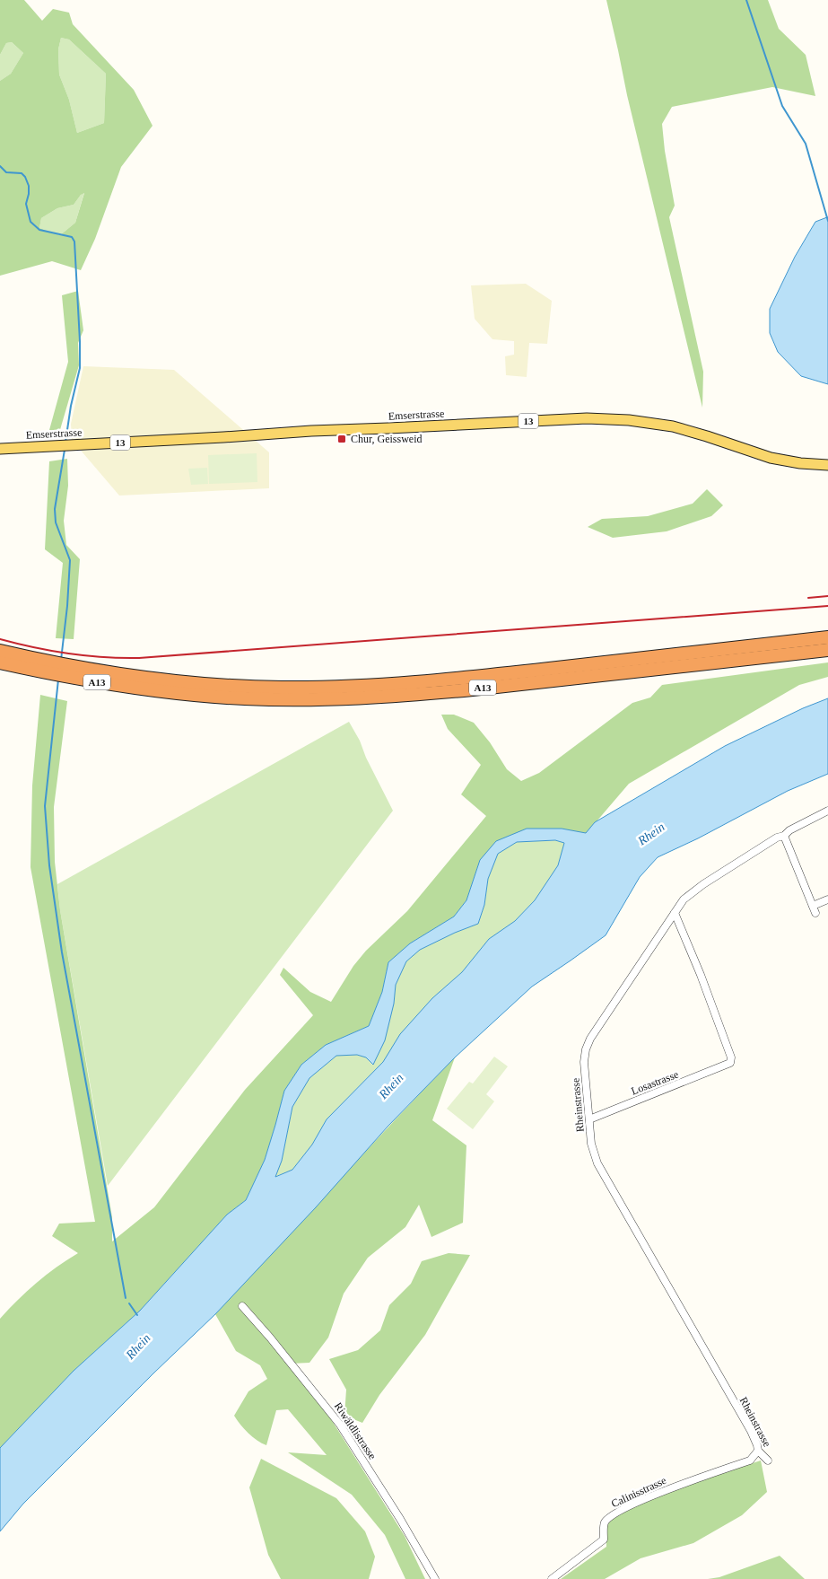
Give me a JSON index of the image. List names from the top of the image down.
{
  "streets": {
    "highway": ["A13"],
    "main road": ["Emserstrasse", "13"],
    "street": [
      "Losastrasse",
      "Rheinstrasse",
      "Riwäldlistrasse",
      "Calinisstrasse"
    ]
  },
  "crossings": [
    ["Losastrasse", "Rheinstrasse"],
    ["Rheinstrasse", "Calinisstrasse"]
  ],
  "water": ["Rhein"],
  "places": {
    "transit": ["Chur, Geissweid"]
  }
}
